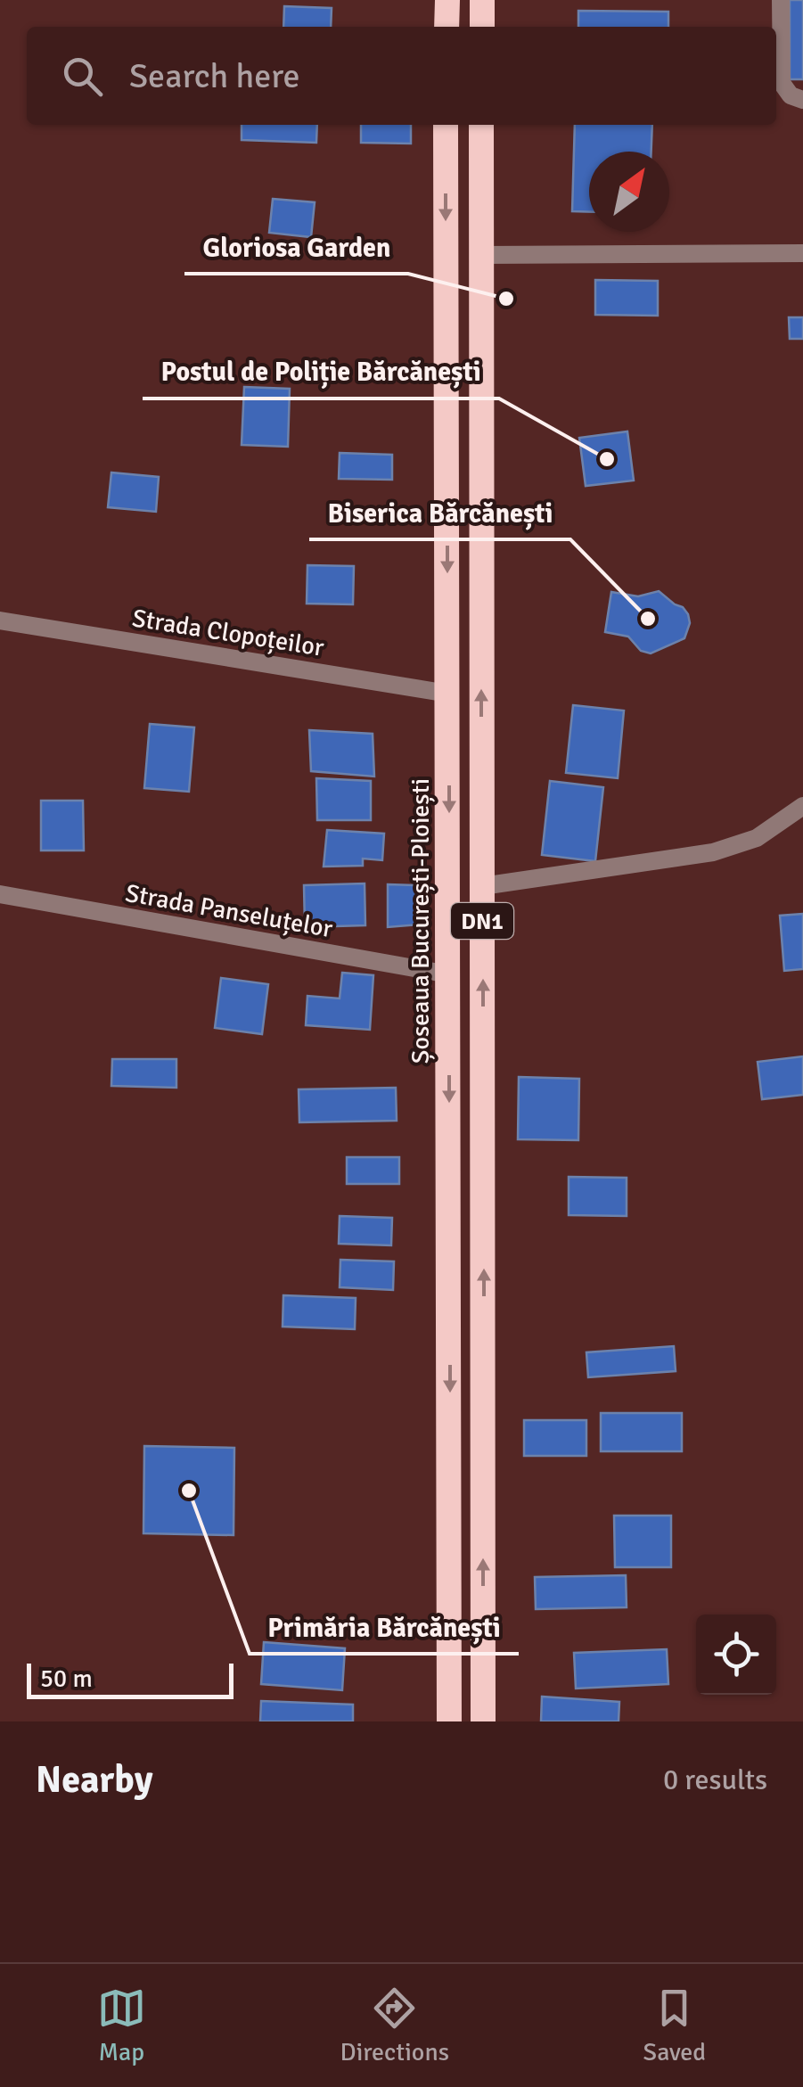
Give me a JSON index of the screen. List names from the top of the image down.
{
  "streets": {
    "highway": ["Șoseaua București-Ploiești", "DN1"],
    "street": ["Strada Clopoțeilor", "Strada Panseluțelor"]
  },
  "crossings": [
    ["Strada Clopoțeilor", "Șoseaua București-Ploiești"],
    ["Strada Panseluțelor", "Șoseaua București-Ploiești"]
  ],
  "places": [
    "Gloriosa Garden",
    "Postul de Poliție Bărcănești",
    "Biserica Bărcănești",
    "Primăria Bărcănești"
  ],
  "scale_bar": "50 m",
  "north": "top right",
  "page": {
    "search": "Search here",
    "scale": "50 m",
    "heading": ["Nearby", "0 results"],
    "nav": ["Map", "Directions", "Saved"]
  }
}
